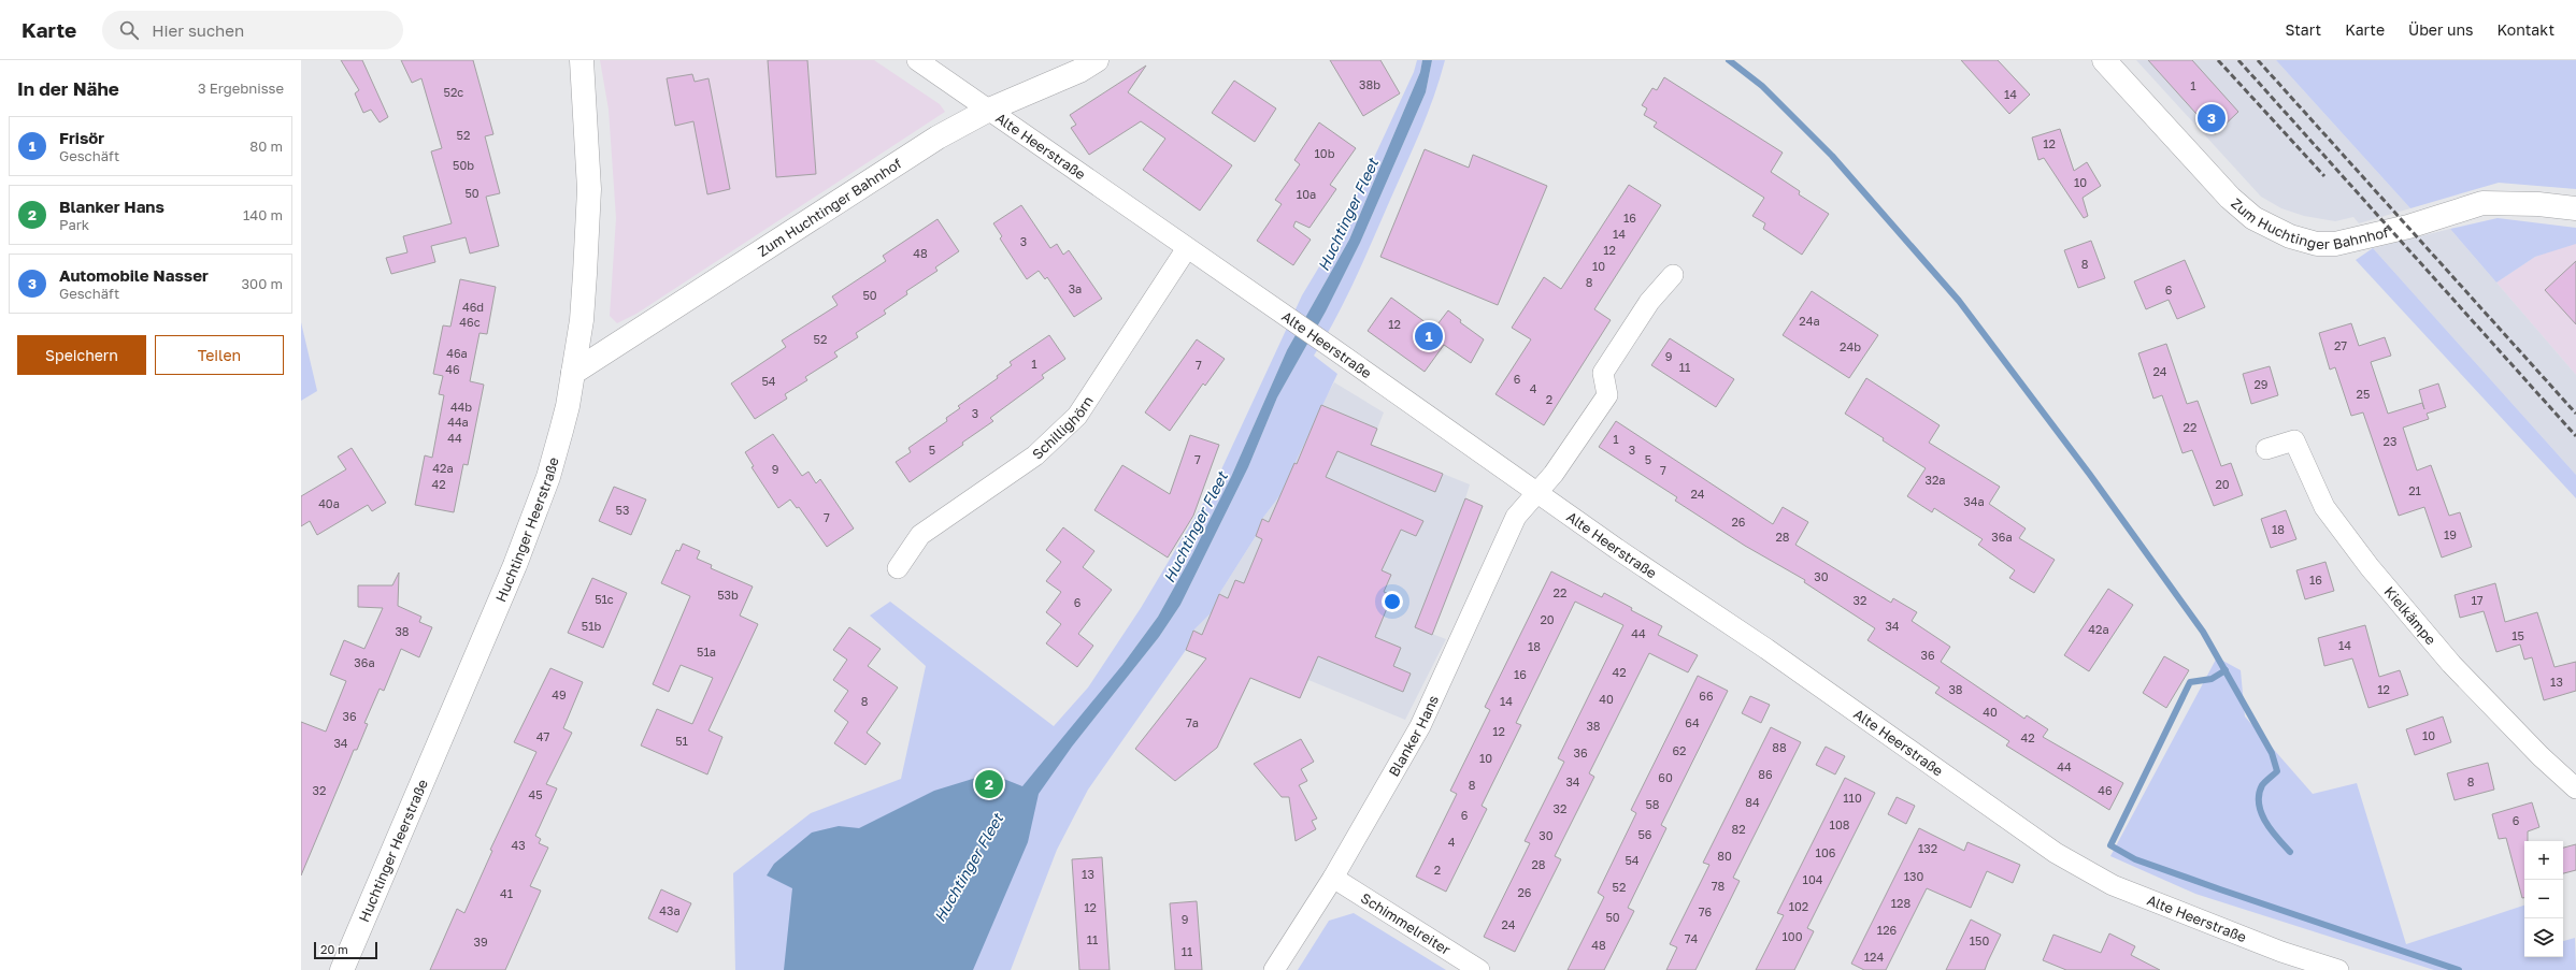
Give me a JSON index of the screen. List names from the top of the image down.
{
  "streets": {
    "street": [
      "Alte Heerstraße",
      "Zum Huchtinger Bahnhof",
      "Schillighörn",
      "Huchtinger Heerstraße",
      "Kielkämpe",
      "Blanker Hans",
      "Schimmelreiter"
    ]
  },
  "crossings": [
    ["Alte Heerstraße", "Zum Huchtinger Bahnhof"],
    ["Alte Heerstraße", "Schillighörn"],
    ["Alte Heerstraße", "Blanker Hans"],
    ["Zum Huchtinger Bahnhof", "Huchtinger Heerstraße"],
    ["Blanker Hans", "Schimmelreiter"]
  ],
  "water": ["Huchtinger Fleet"],
  "house_numbers": [
    "38b",
    "1",
    "52c",
    "14",
    "52",
    "12",
    "10b",
    "50b",
    "10",
    "50",
    "10a",
    "16",
    "14",
    "3",
    "12",
    "48",
    "8",
    "10",
    "8",
    "3a",
    "6",
    "50",
    "46d",
    "24a",
    "46c",
    "12",
    "52",
    "27",
    "24b",
    "46a",
    "9",
    "1",
    "7",
    "11",
    "46",
    "24",
    "6",
    "54",
    "29",
    "4",
    "25",
    "2",
    "44b",
    "3",
    "44a",
    "22",
    "44",
    "1",
    "23",
    "5",
    "3",
    "7",
    "5",
    "42a",
    "9",
    "7",
    "32a",
    "42",
    "20",
    "21",
    "24",
    "34a",
    "40a",
    "53",
    "7",
    "26",
    "18",
    "19",
    "28",
    "36a",
    "30",
    "16",
    "22",
    "53b",
    "51c",
    "32",
    "17",
    "6",
    "20",
    "51b",
    "34",
    "42a",
    "38",
    "44",
    "15",
    "14",
    "18",
    "51a",
    "36",
    "36a",
    "42",
    "16",
    "13",
    "38",
    "12",
    "49",
    "66",
    "40",
    "8",
    "14",
    "40",
    "36",
    "7a",
    "64",
    "38",
    "12",
    "10",
    "47",
    "42",
    "51",
    "34",
    "88",
    "62",
    "36",
    "10",
    "44",
    "86",
    "60",
    "34",
    "8",
    "8",
    "32",
    "46",
    "45",
    "110",
    "84",
    "58",
    "32",
    "6",
    "6",
    "108",
    "82",
    "56",
    "30",
    "4",
    "43",
    "132",
    "106",
    "80",
    "54",
    "28",
    "2",
    "13",
    "130",
    "104",
    "78",
    "52",
    "26",
    "41",
    "128",
    "102",
    "12",
    "43a",
    "76",
    "50",
    "9",
    "24",
    "126",
    "100",
    "74",
    "11",
    "150",
    "39",
    "48",
    "11",
    "124"
  ],
  "scale_bar": "20 m",
  "page": {
    "header": "Karte",
    "search": "Hier suchen",
    "nav": [
      "Start",
      "Karte",
      "Über uns",
      "Kontakt"
    ],
    "heading": ["In der Nähe", "3 Ergebnisse"],
    "pins": ["3", "1", "2"],
    "list": [
      {
        "mark": "1",
        "name": "Frisör",
        "note": "Geschäft",
        "value": "80 m"
      },
      {
        "mark": "2",
        "name": "Blanker Hans",
        "note": "Park",
        "value": "140 m"
      },
      {
        "mark": "3",
        "name": "Automobile Nasser",
        "note": "Geschäft",
        "value": "300 m"
      }
    ],
    "buttons": ["Speichern", "Teilen"],
    "map_buttons": ["+", "−"],
    "scale": "20 m"
  }
}
